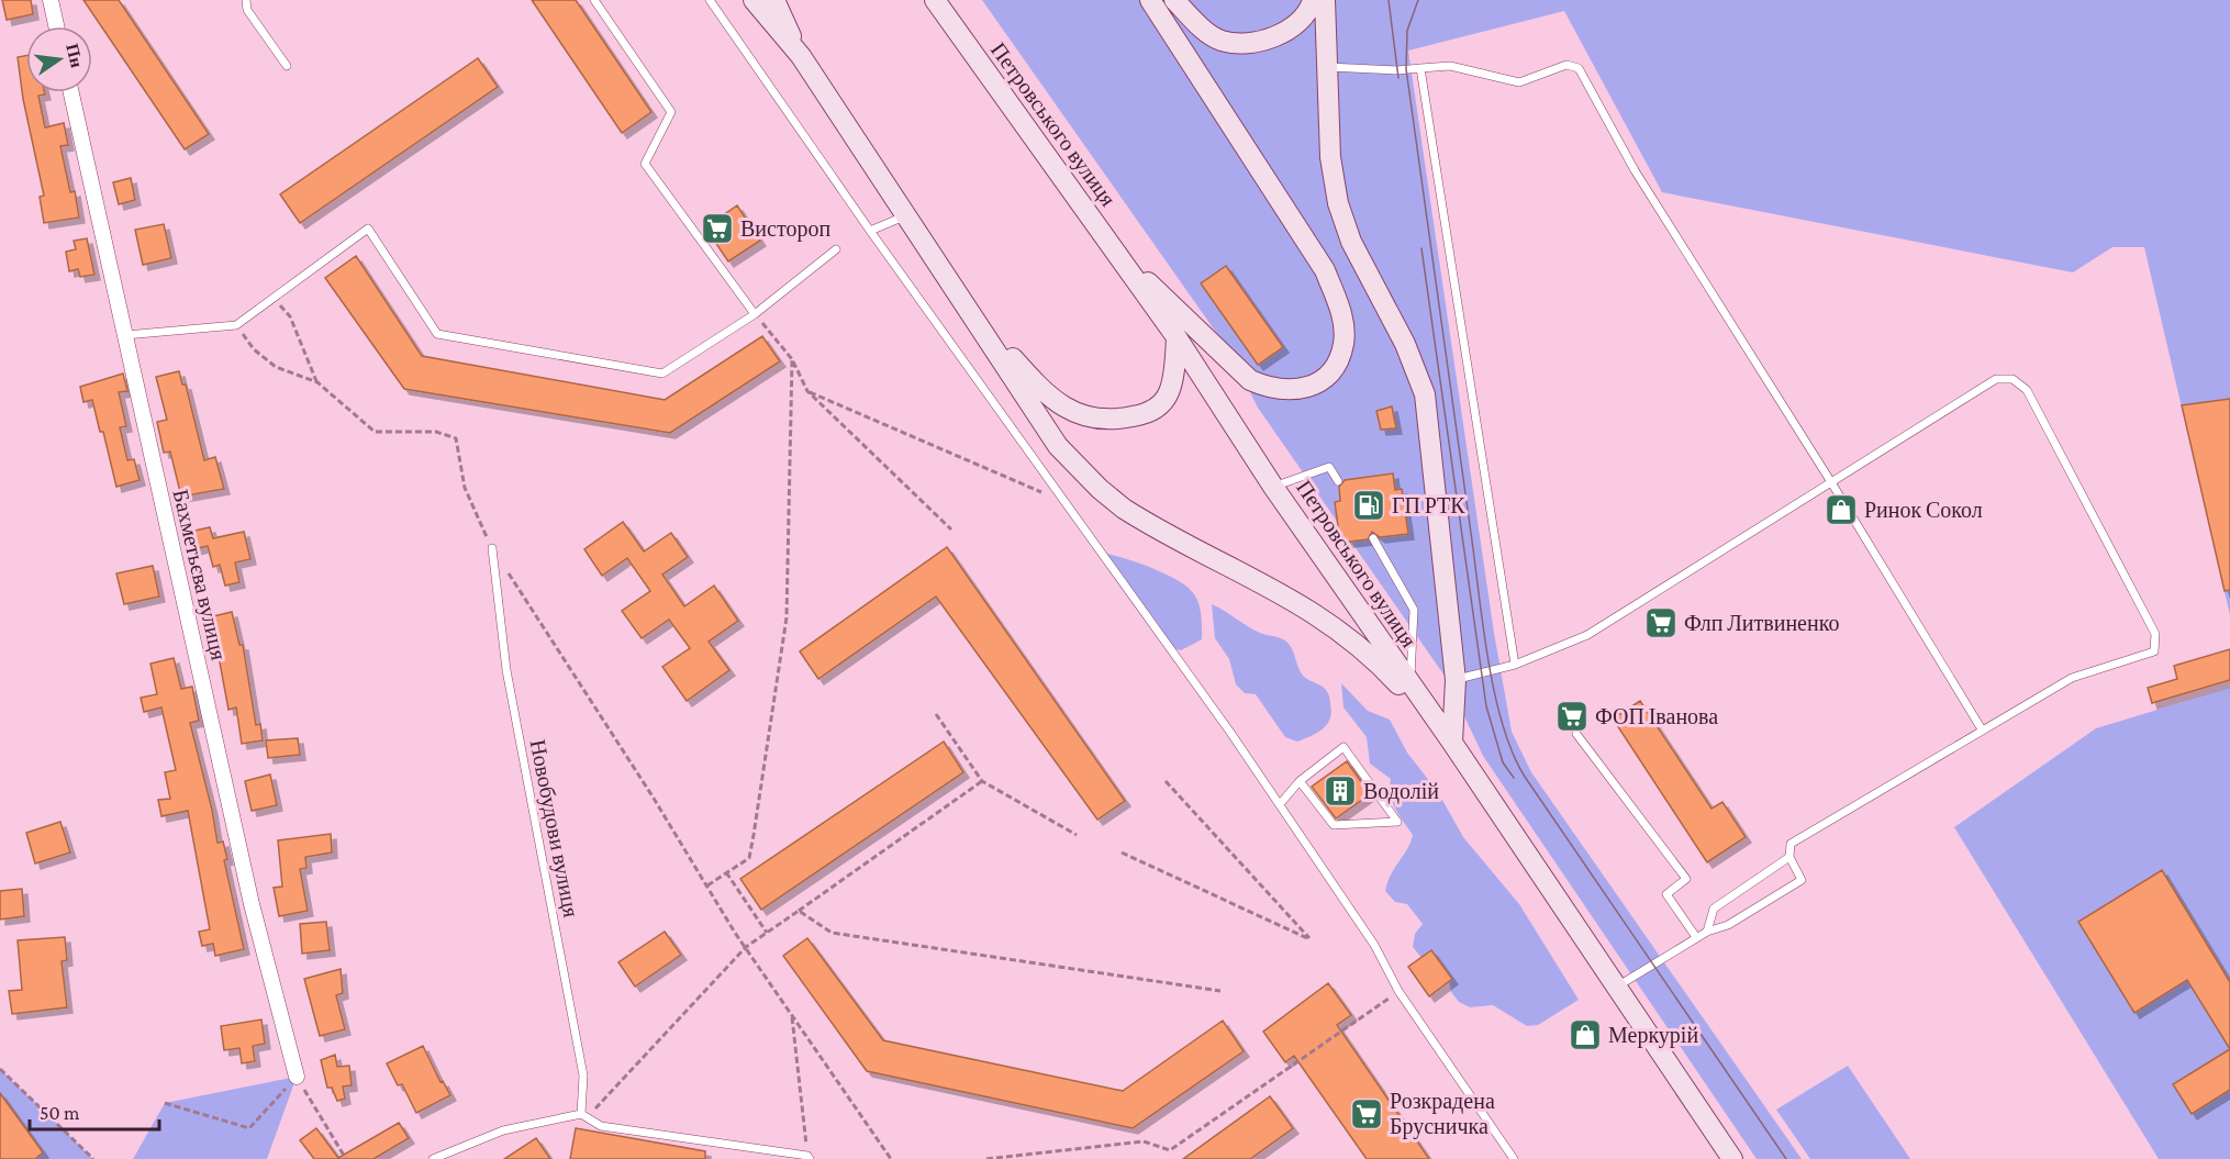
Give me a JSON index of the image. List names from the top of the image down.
{
  "streets": {
    "main road": ["Петровського вулиця"],
    "street": ["Бахметьєва вулиця"],
    "lane": ["Новобудови вулиця"]
  },
  "places": {
    "supermarket": [
      "Вистороп",
      "Флп Литвиненко",
      "ФОП Іванова",
      "Розкрадена Брусничка"
    ],
    "fuel station": ["ГП РТК"],
    "shop": ["Ринок Сокол", "Меркурій"],
    "building": ["Водолій"]
  },
  "scale_bar": "50 m",
  "north": "right"
}
